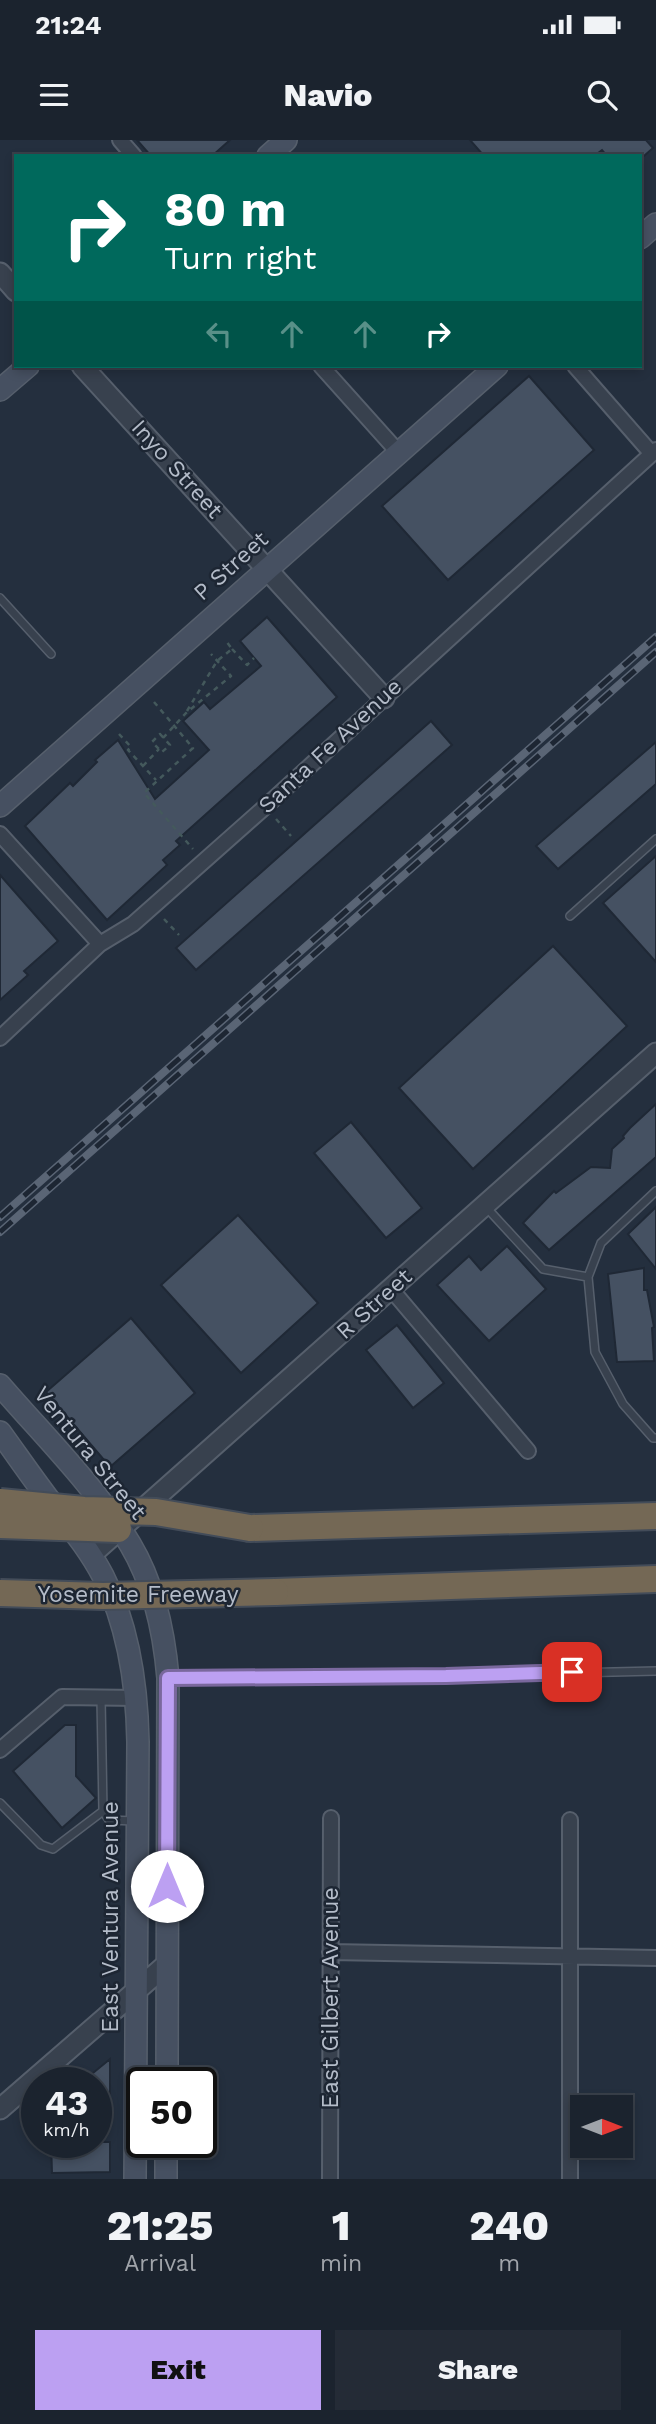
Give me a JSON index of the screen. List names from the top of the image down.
{
  "streets": {
    "highway": ["Yosemite Freeway"],
    "main road": ["P Street", "Ventura Street", "East Ventura Avenue"],
    "street": [
      "Inyo Street",
      "Santa Fe Avenue",
      "R Street",
      "East Gilbert Avenue"
    ]
  },
  "crossings": [
    ["Inyo Street", "P Street"],
    ["Inyo Street", "Santa Fe Avenue"],
    ["R Street", "Ventura Street"]
  ],
  "north": "right",
  "page": {
    "status": "21:24",
    "header": "Navio",
    "turn": ["80 m", "Turn right"],
    "speed": "43 km/h",
    "limit": "50",
    "eta": [
      "21:25",
      "Arrival",
      "1",
      "min",
      "240",
      "m"
    ],
    "buttons": ["Exit", "Share"]
  }
}
